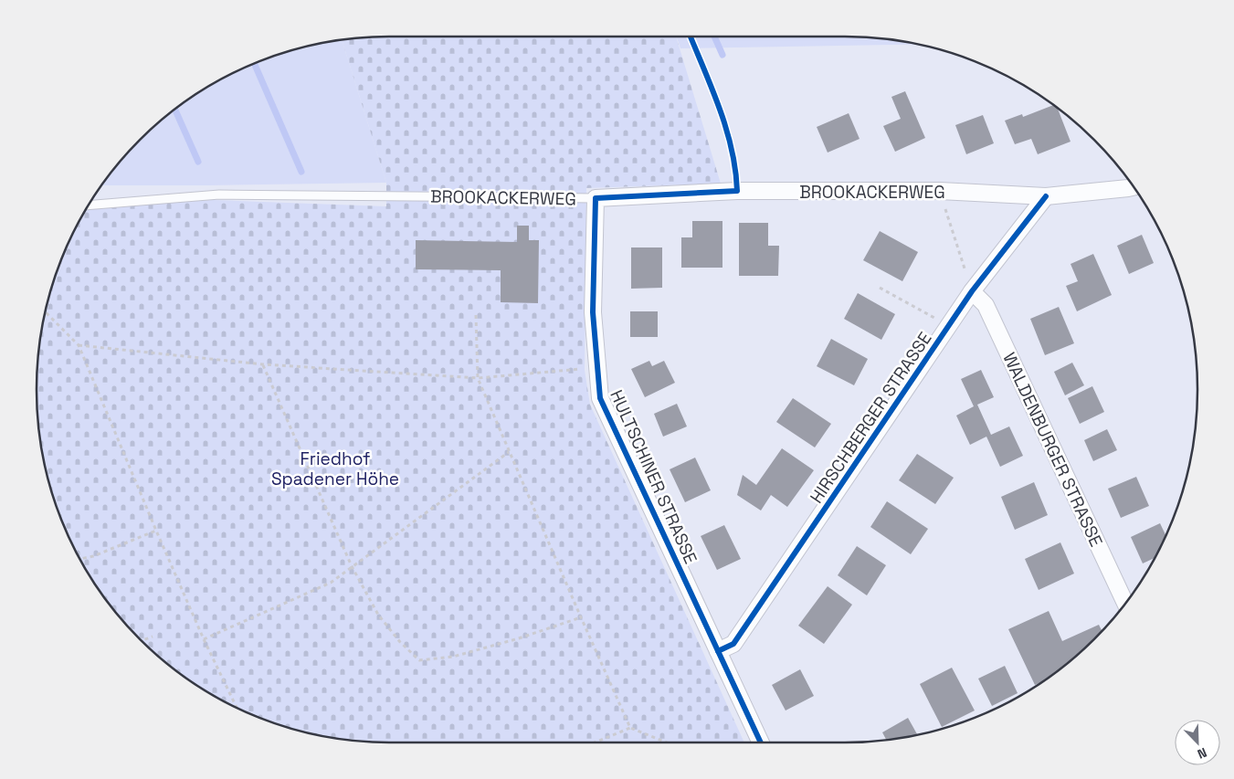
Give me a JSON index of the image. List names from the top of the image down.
{
  "streets": {
    "street": [
      "BROOKACKERWEG",
      "HIRSCHBERGER STRASSE",
      "WALDENBURGER STRASSE",
      "HULTSCHINER STRASSE"
    ]
  },
  "crossings": [
    ["BROOKACKERWEG", "HIRSCHBERGER STRASSE"],
    ["BROOKACKERWEG", "HULTSCHINER STRASSE"],
    ["HIRSCHBERGER STRASSE", "WALDENBURGER STRASSE"],
    ["HIRSCHBERGER STRASSE", "HULTSCHINER STRASSE"]
  ],
  "parks": ["Friedhof Spadener Höhe"],
  "north": "bottom right"
}
